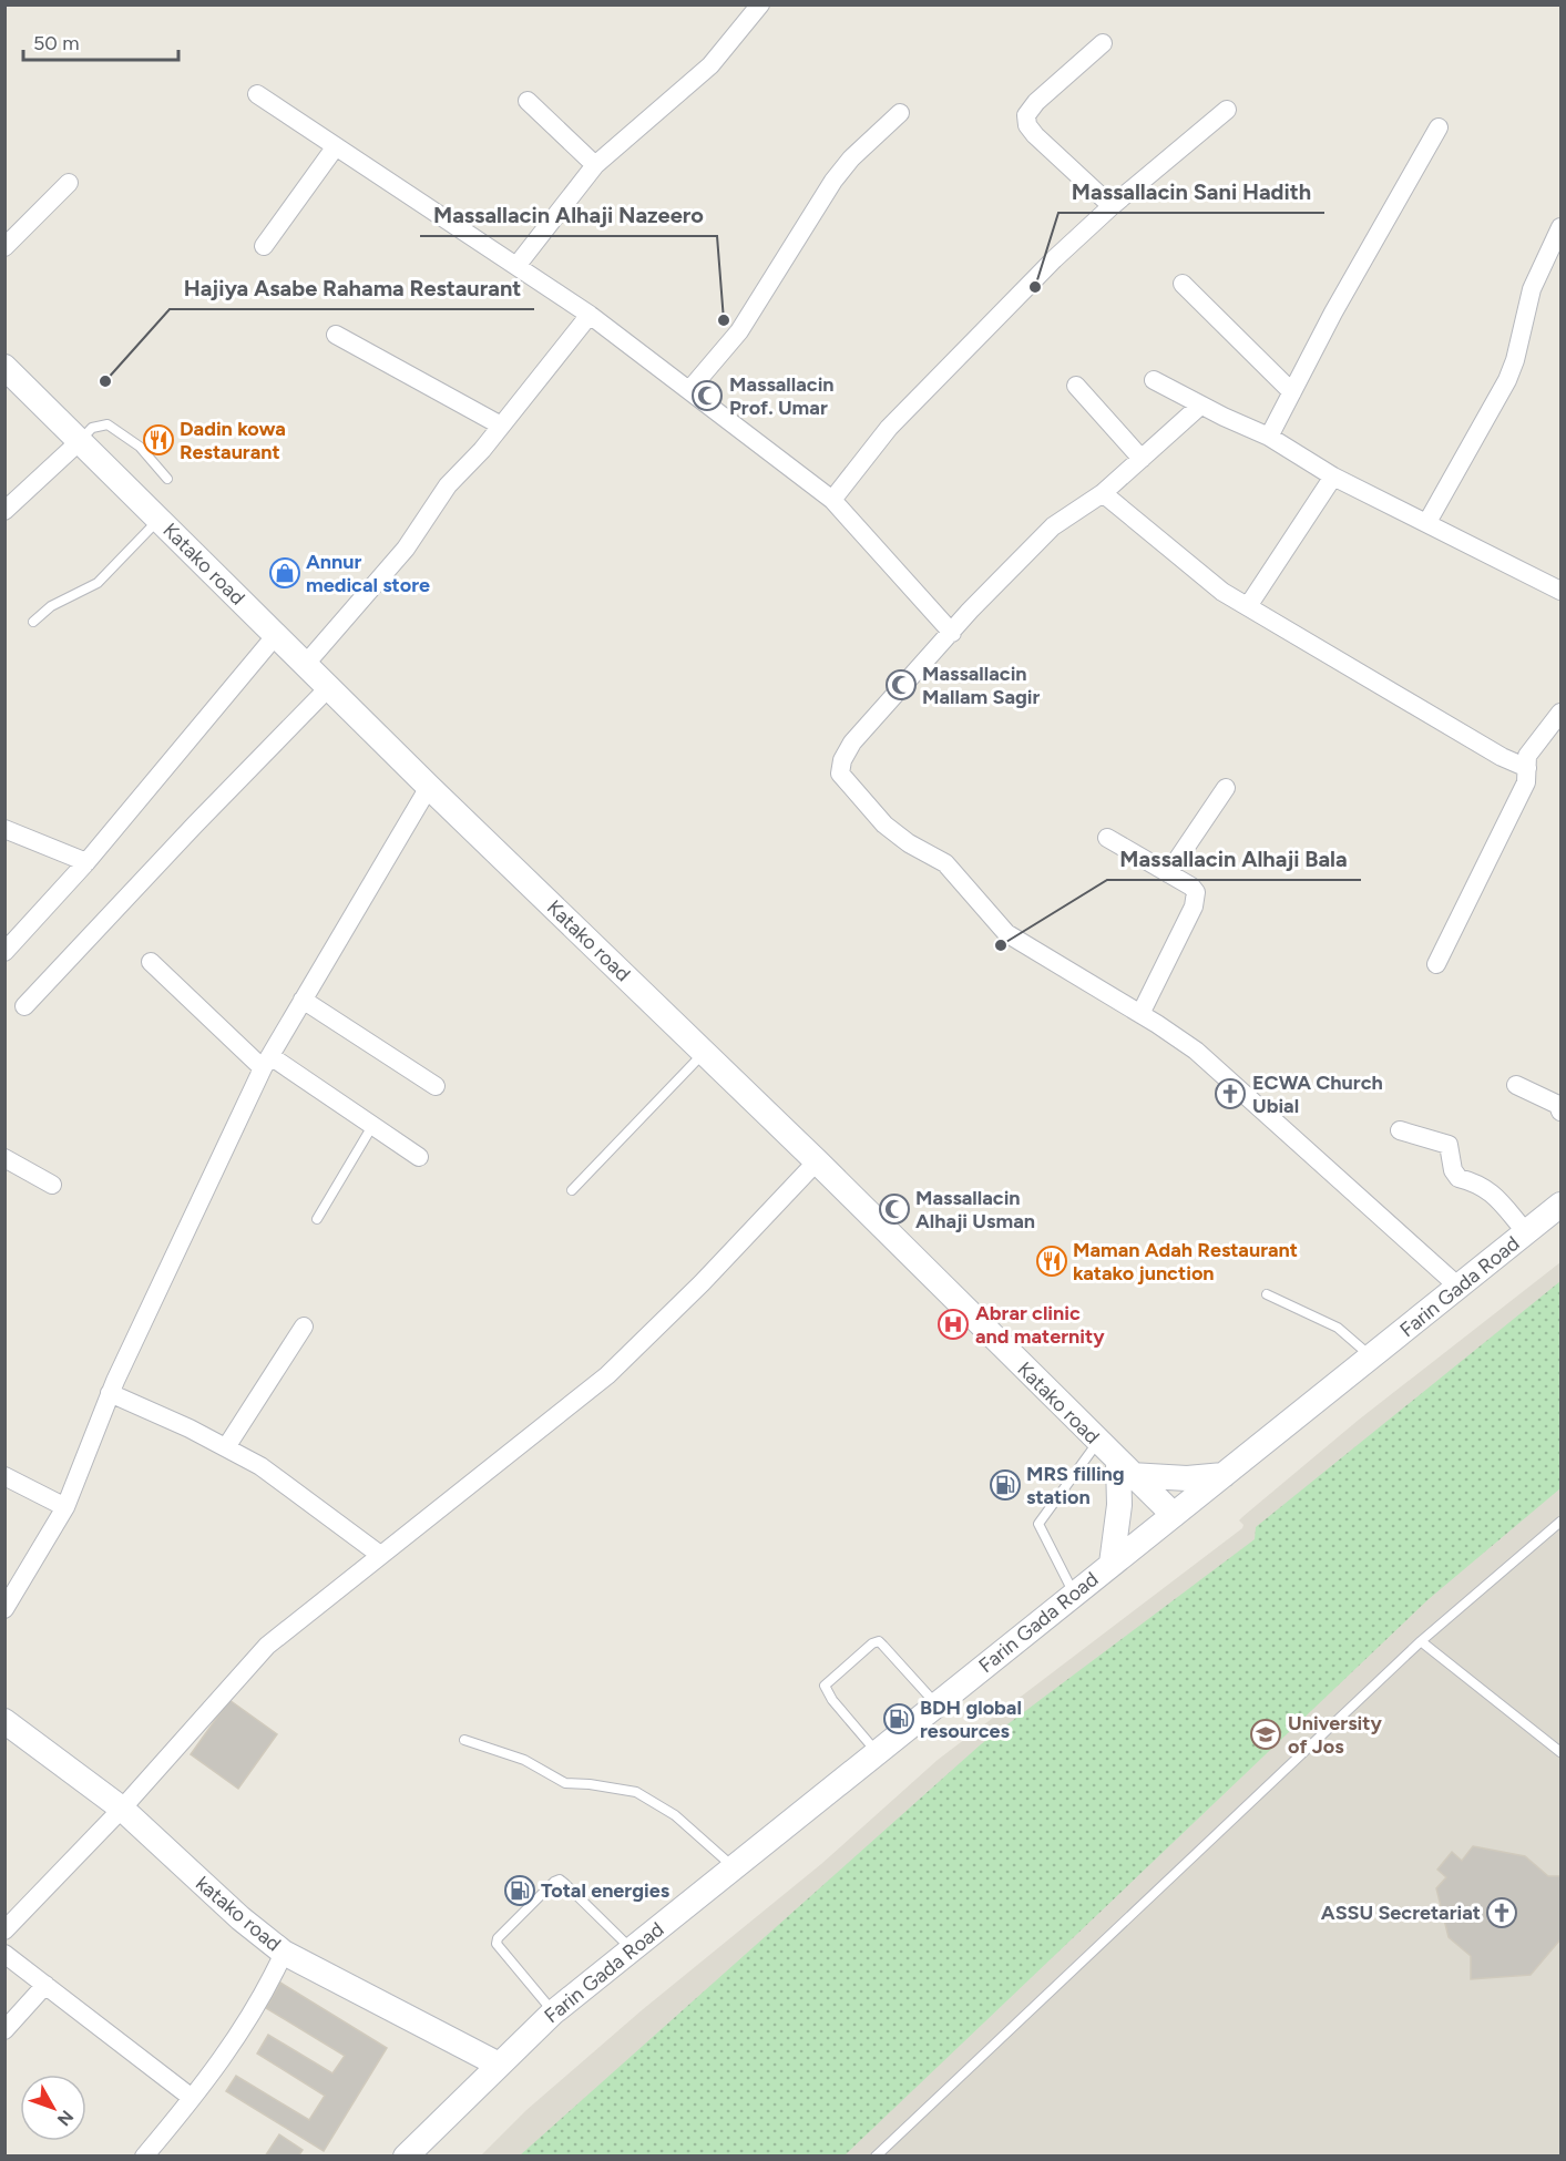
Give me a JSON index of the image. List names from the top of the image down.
{
  "streets": {
    "street": ["Katako road", "Farin Gada Road", "katako road"]
  },
  "crossings": [
    ["Katako road", "Farin Gada Road"],
    ["Farin Gada Road", "katako road"]
  ],
  "places": {
    "other": [
      "Massallacin Sani Hadith",
      "Massallacin Alhaji Nazeero",
      "Hajiya Asabe Rahama Restaurant",
      "Massallacin Alhaji Bala"
    ],
    "mosque": ["Massallacin Prof. Umar", "Massallacin Mallam Sagir", "Massallacin Alhaji Usman"],
    "restaurant": ["Dadin kowa Restaurant", "Maman Adah Restaurant katako junction"],
    "shop": ["Annur medical store"],
    "church": ["ECWA Church Ubial", "ASSU Secretariat"],
    "hospital": ["Abrar clinic and maternity"],
    "fuel station": ["MRS filling station", "BDH global resources", "Total energies"],
    "school or university": ["University of Jos"]
  },
  "scale_bar": "50 m",
  "north": "bottom right"
}
